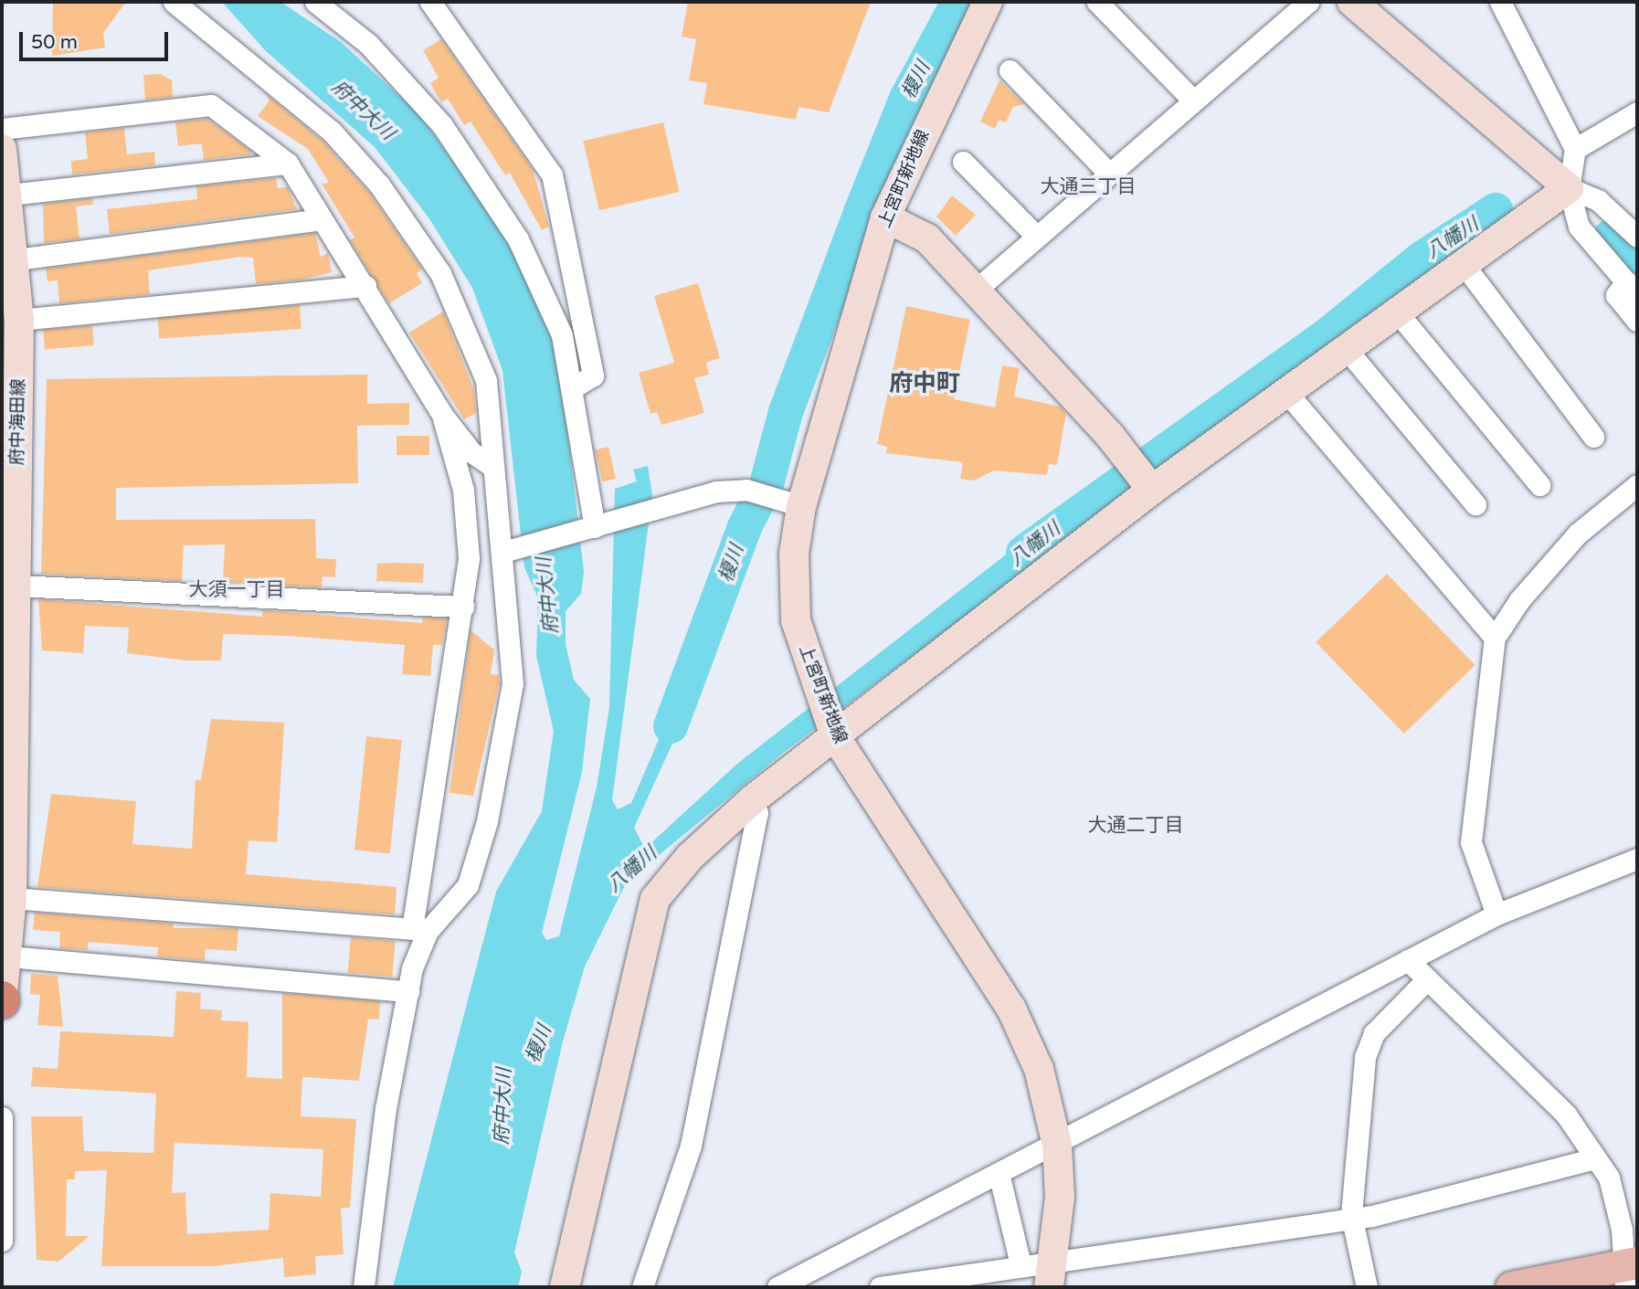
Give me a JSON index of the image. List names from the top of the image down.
{
  "streets": {
    "street": ["上宮町新地線", "府中海田線"]
  },
  "districts": [
    "大通三丁目",
    "府中町",
    "大須一丁目",
    "大通二丁目"
  ],
  "water": ["榎川", "府中大川", "八幡川"],
  "scale_bar": "50 m"
}
